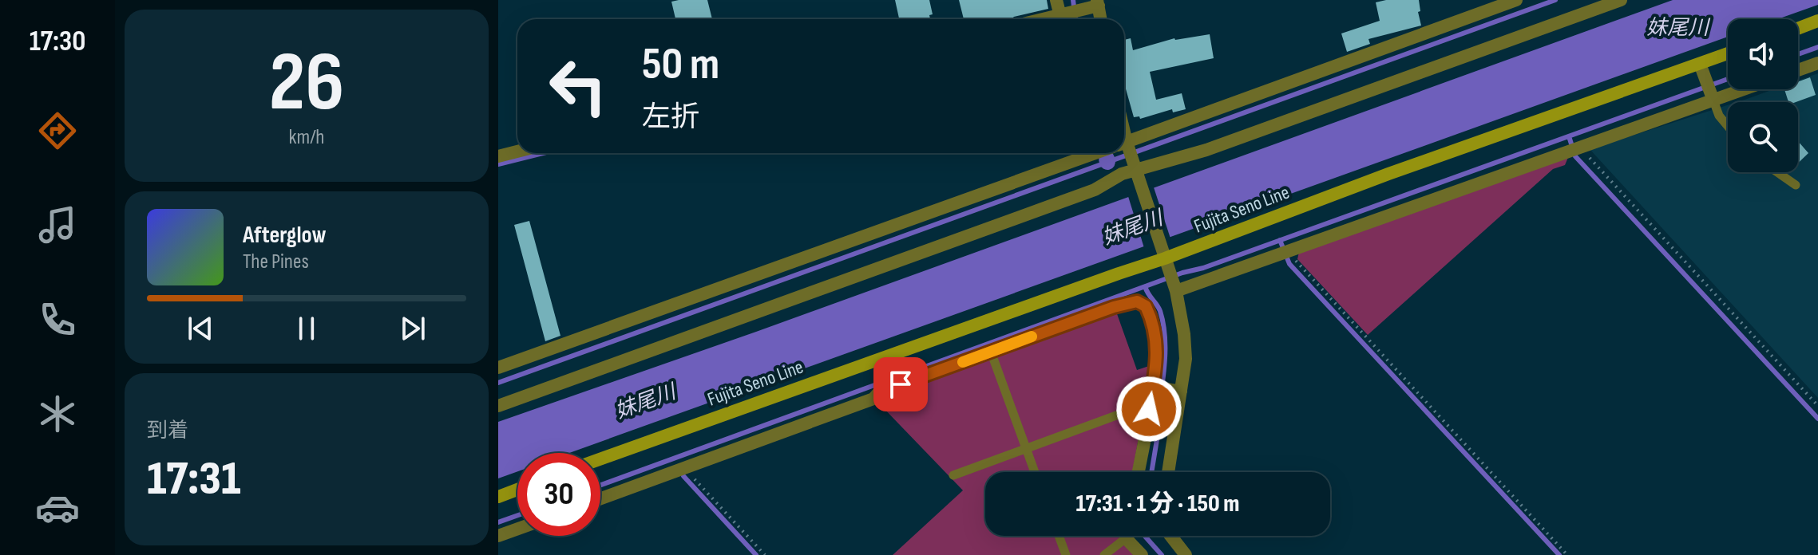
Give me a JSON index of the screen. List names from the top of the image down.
{
  "streets": {
    "main road": ["Fujita Seno Line"]
  },
  "water": ["妹尾川"],
  "page": {
    "tabs": "17:30",
    "tile": [
      ["26", "km/h"],
      ["到着", "17:31"]
    ],
    "turn": ["50 m", "左折"],
    "song": ["Afterglow", "The Pines"],
    "limit": "30",
    "trip": "17:31 · 1 分 · 150 m"
  }
}
